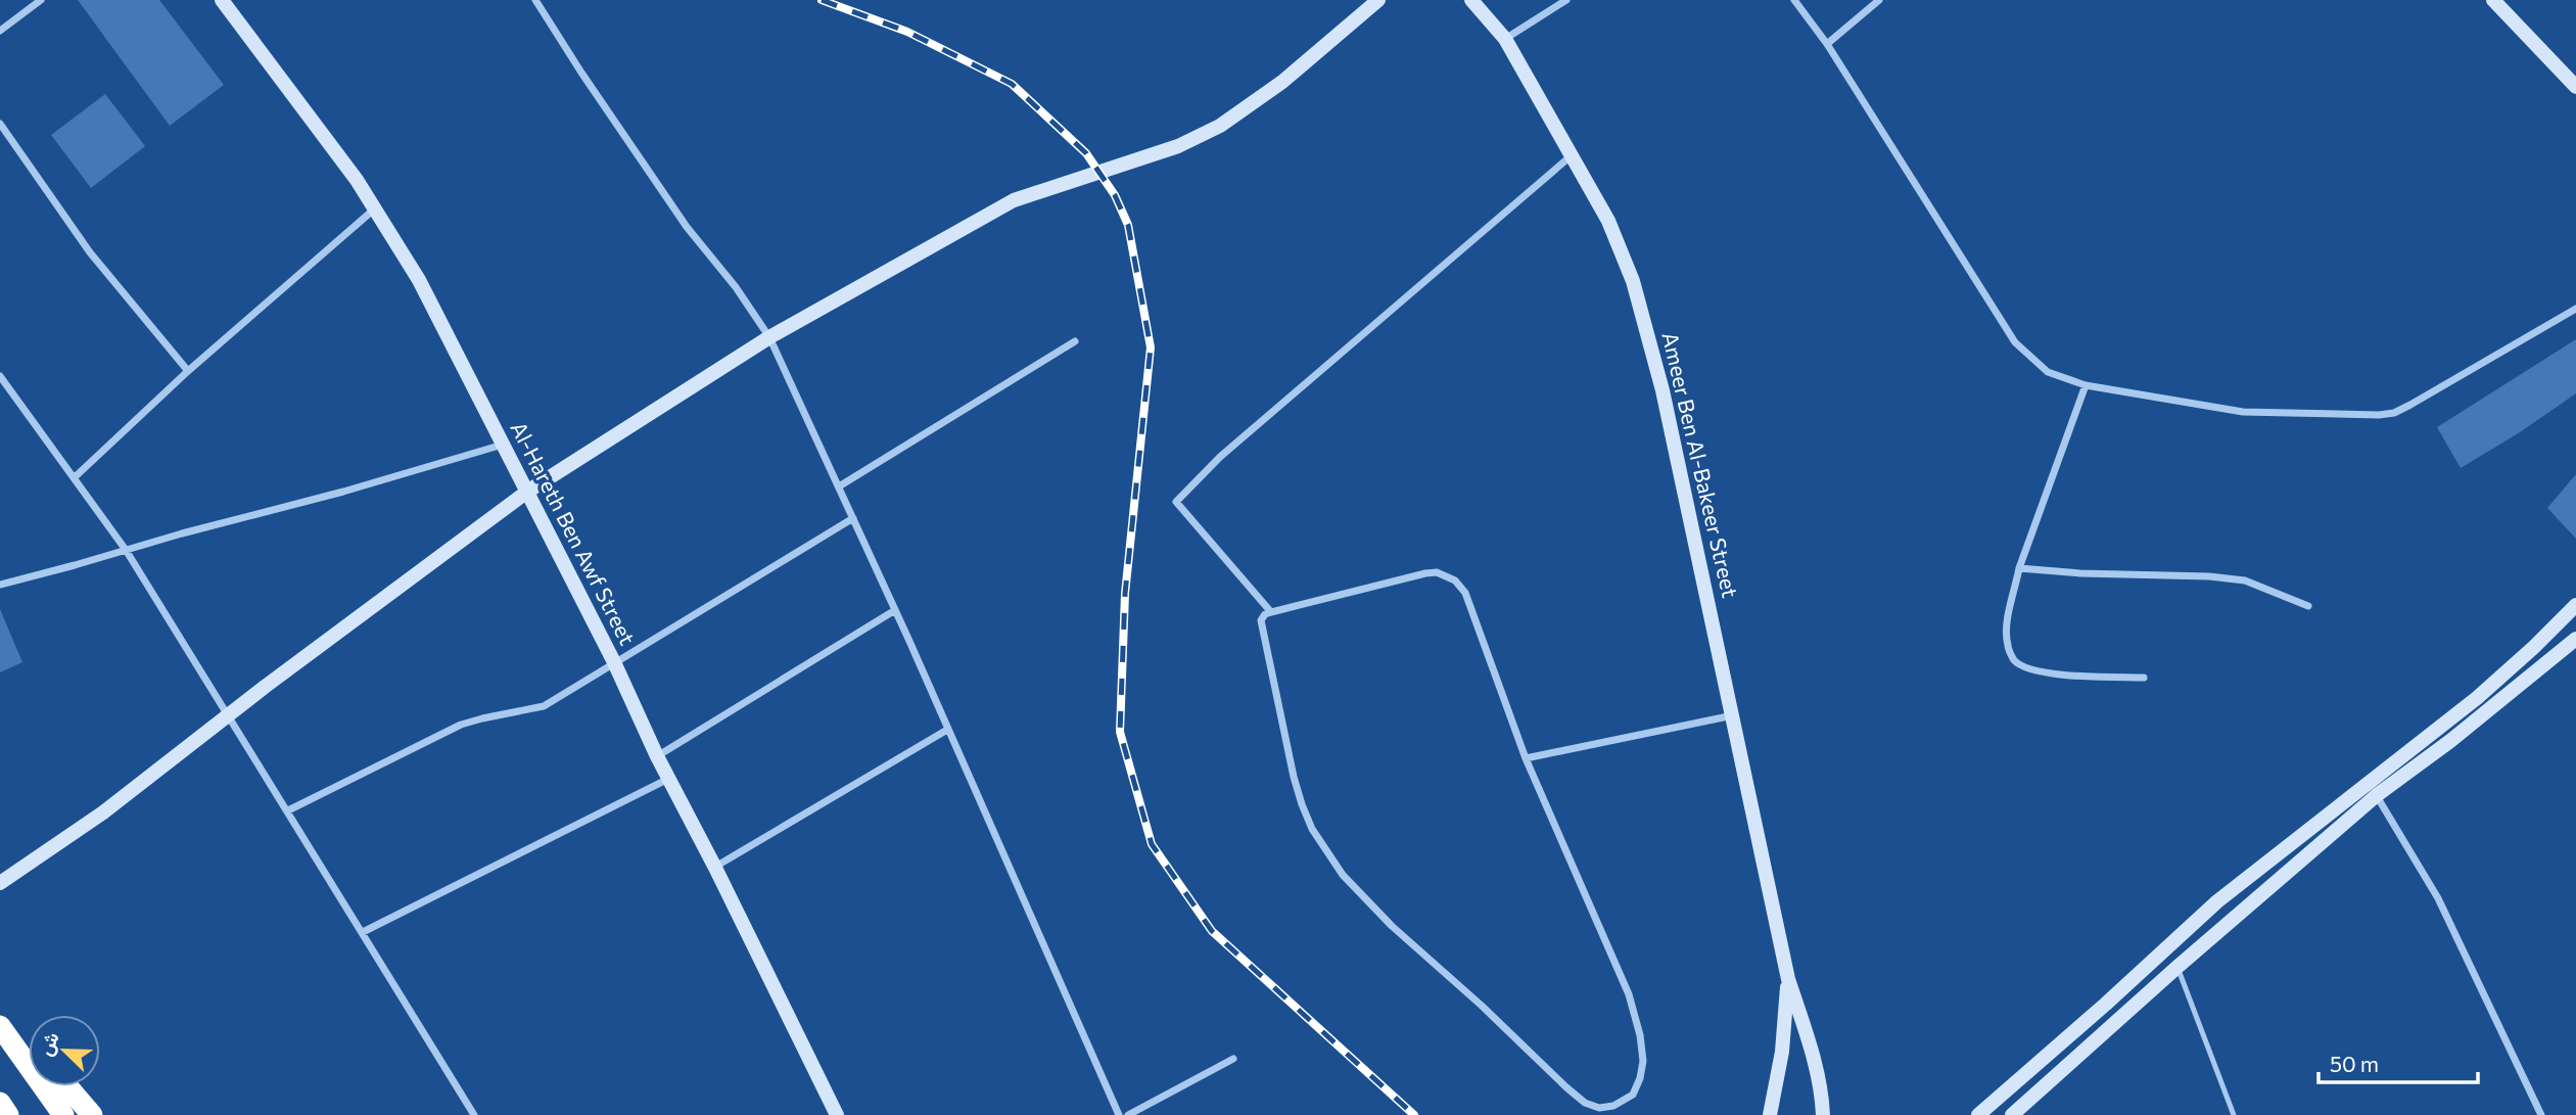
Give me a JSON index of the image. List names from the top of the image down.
{
  "streets": {
    "street": ["Ameer Ben Al-Bakeer Street", "Al-Hareth Ben Awf Street"]
  },
  "scale_bar": "50 m",
  "north": "top left"
}
